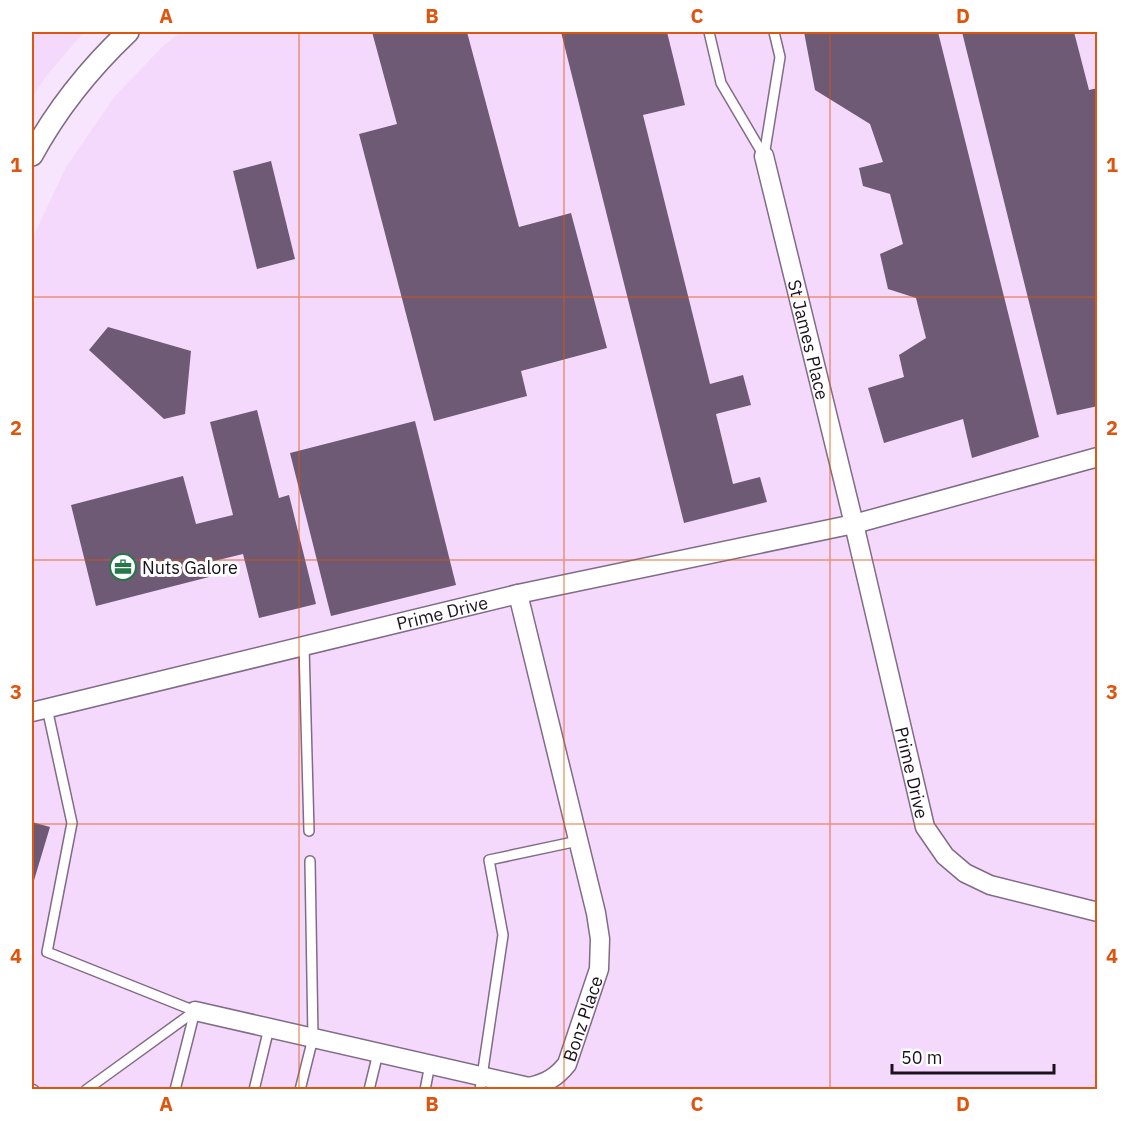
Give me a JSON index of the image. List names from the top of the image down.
{
  "streets": {
    "street": ["St James Place", "Prime Drive", "Bonz Place"]
  },
  "crossings": [
    ["St James Place", "Prime Drive"],
    ["Prime Drive", "Bonz Place"]
  ],
  "places": {
    "office": ["Nuts Galore"]
  },
  "scale_bar": "50 m",
  "grid": {
    "columns": [
      "A",
      "B",
      "C",
      "D"
    ],
    "rows": [
      "1",
      "2",
      "3",
      "4"
    ]
  }
}
